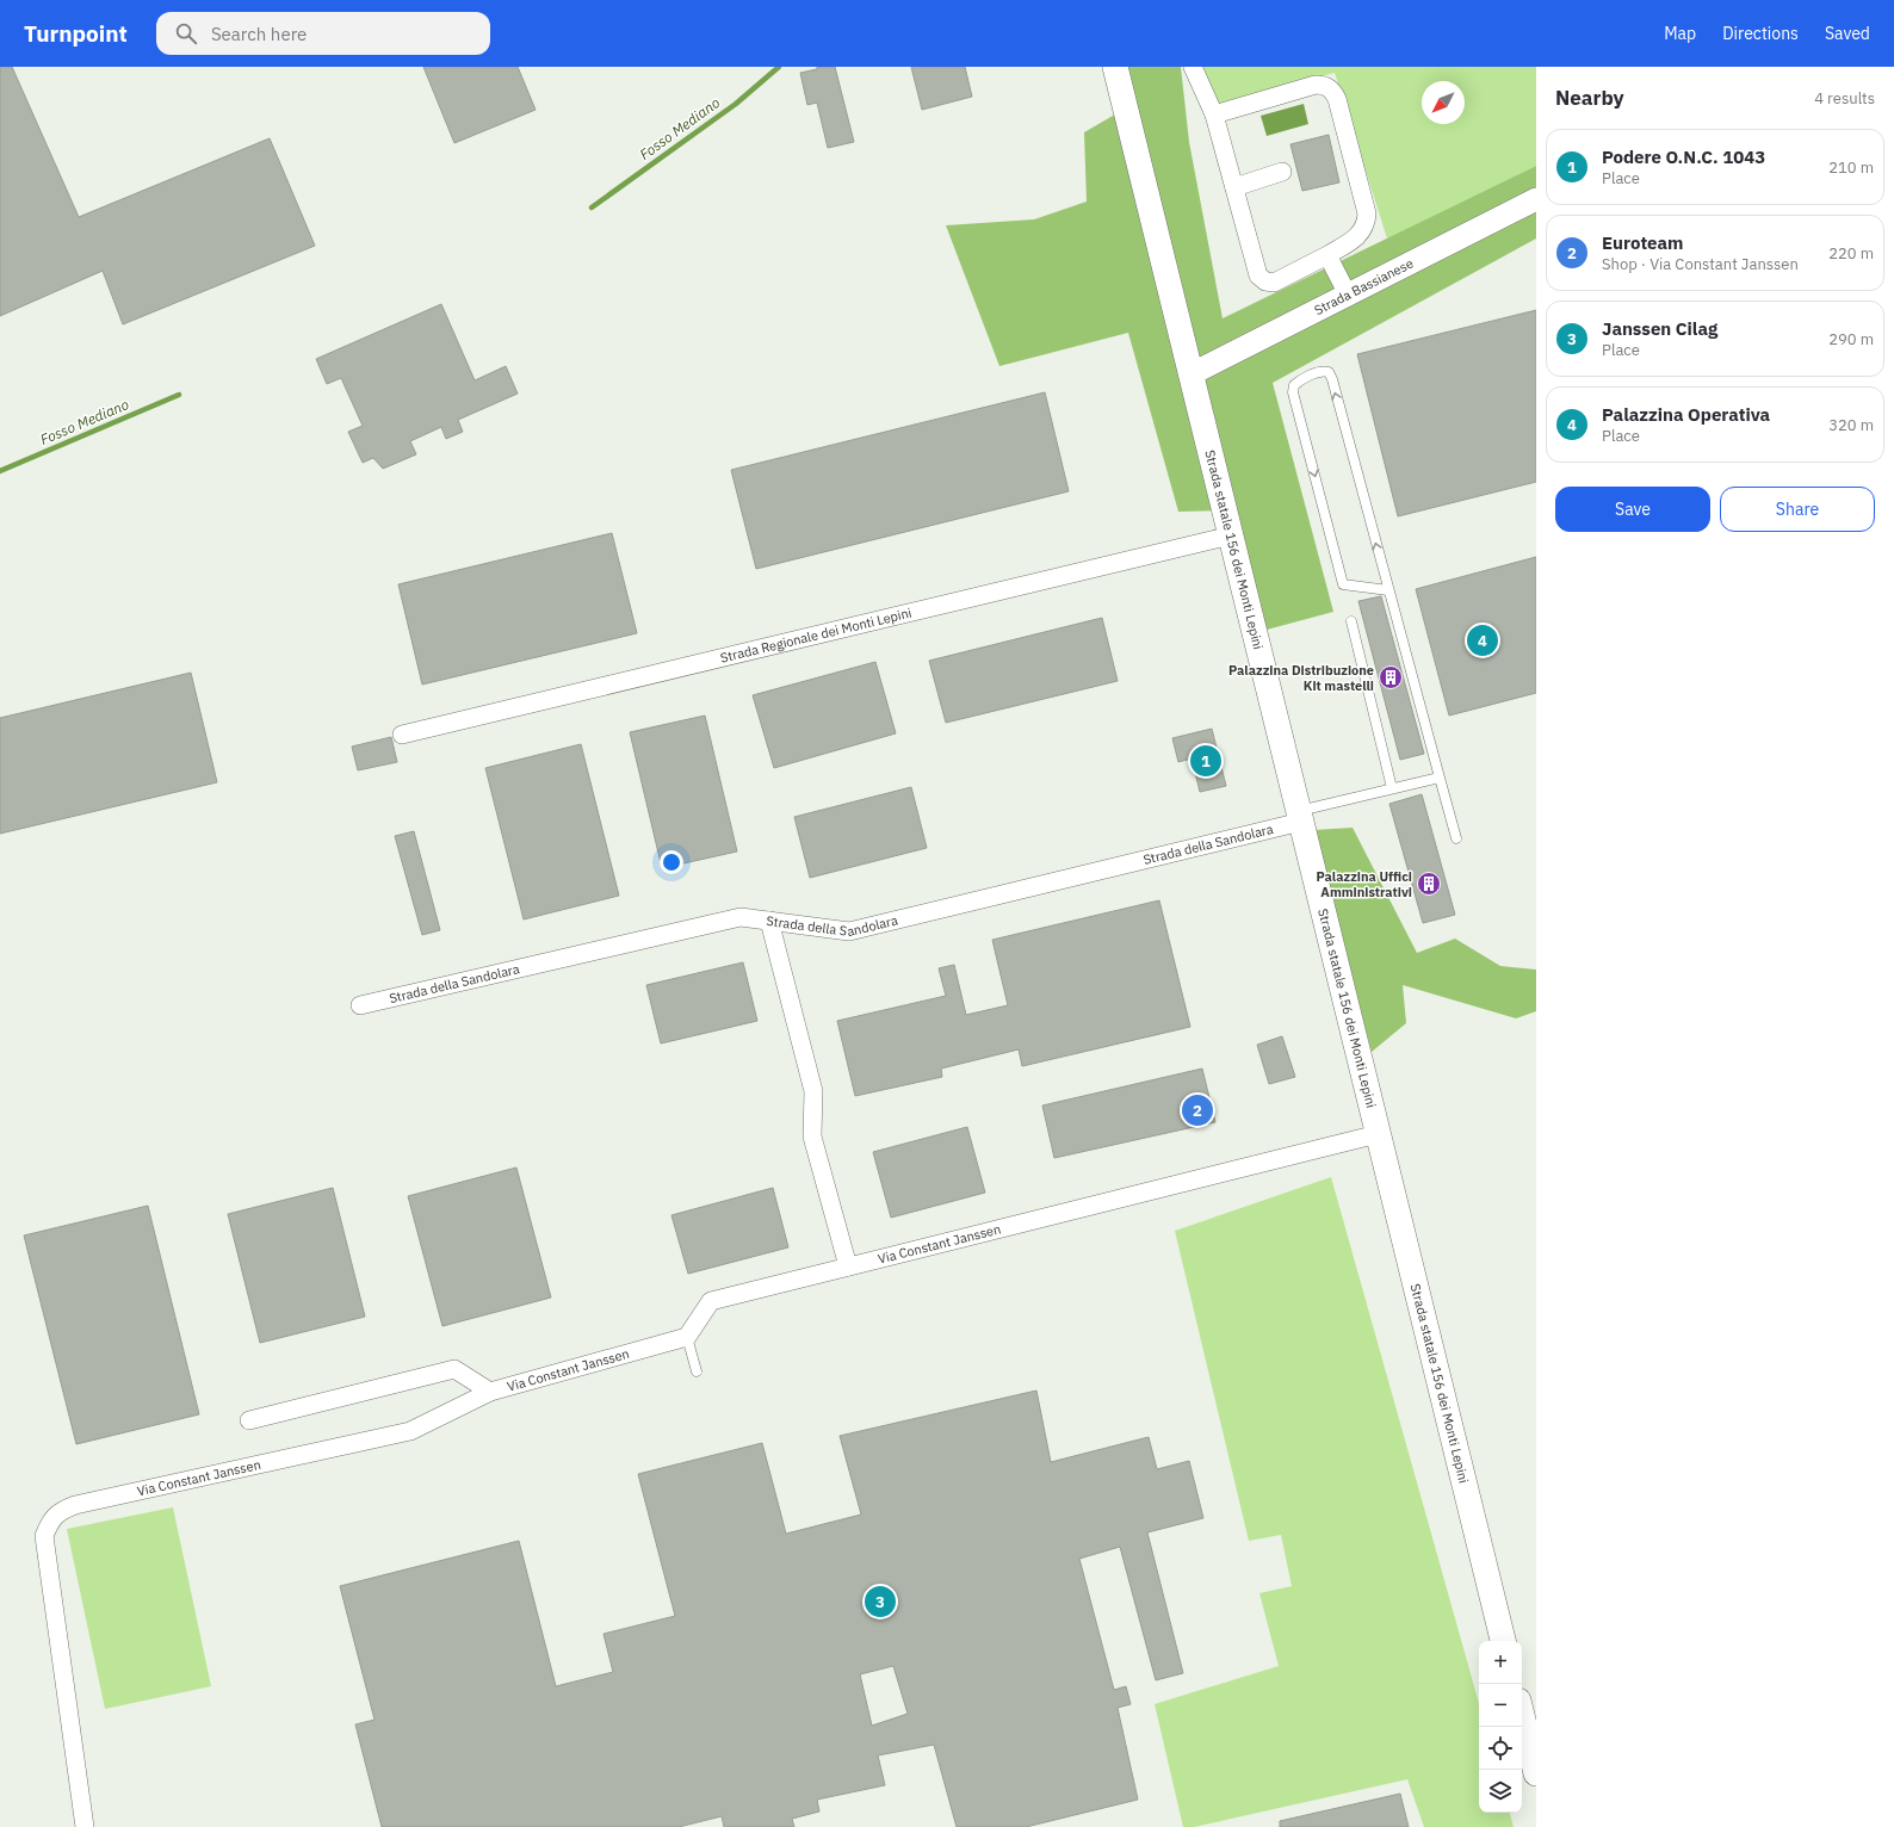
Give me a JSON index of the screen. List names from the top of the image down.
{
  "streets": {
    "main road": ["Strada statale 156 dei Monti Lepini"],
    "street": [
      "Strada Bassianese",
      "Strada Regionale dei Monti Lepini",
      "Strada della Sandolara",
      "Via Constant Janssen"
    ]
  },
  "crossings": [
    ["Strada Bassianese", "Strada statale 156 dei Monti Lepini"],
    ["Strada statale 156 dei Monti Lepini", "Strada Regionale dei Monti Lepini"],
    ["Strada statale 156 dei Monti Lepini", "Strada della Sandolara"],
    ["Strada statale 156 dei Monti Lepini", "Via Constant Janssen"]
  ],
  "water": ["Fosso Mediano"],
  "places": {
    "building": ["Palazzina Distribuzione Kit mastelli", "Palazzina Uffici Amministrativi"]
  },
  "north": "bottom left",
  "page": {
    "header": "Turnpoint",
    "search": "Search here",
    "nav": ["Map", "Directions", "Saved"],
    "heading": ["Nearby", "4 results"],
    "list": [
      {
        "mark": "1",
        "name": "Podere O.N.C. 1043",
        "note": "Place",
        "value": "210 m"
      },
      {
        "mark": "2",
        "name": "Euroteam",
        "note": "Shop · Via Constant Janssen",
        "value": "220 m"
      },
      {
        "mark": "3",
        "name": "Janssen Cilag",
        "note": "Place",
        "value": "290 m"
      },
      {
        "mark": "4",
        "name": "Palazzina Operativa",
        "note": "Place",
        "value": "320 m"
      }
    ],
    "buttons": ["Save", "Share"],
    "pins": [
      "4",
      "1",
      "2",
      "3"
    ],
    "map_buttons": ["+", "−"]
  }
}
